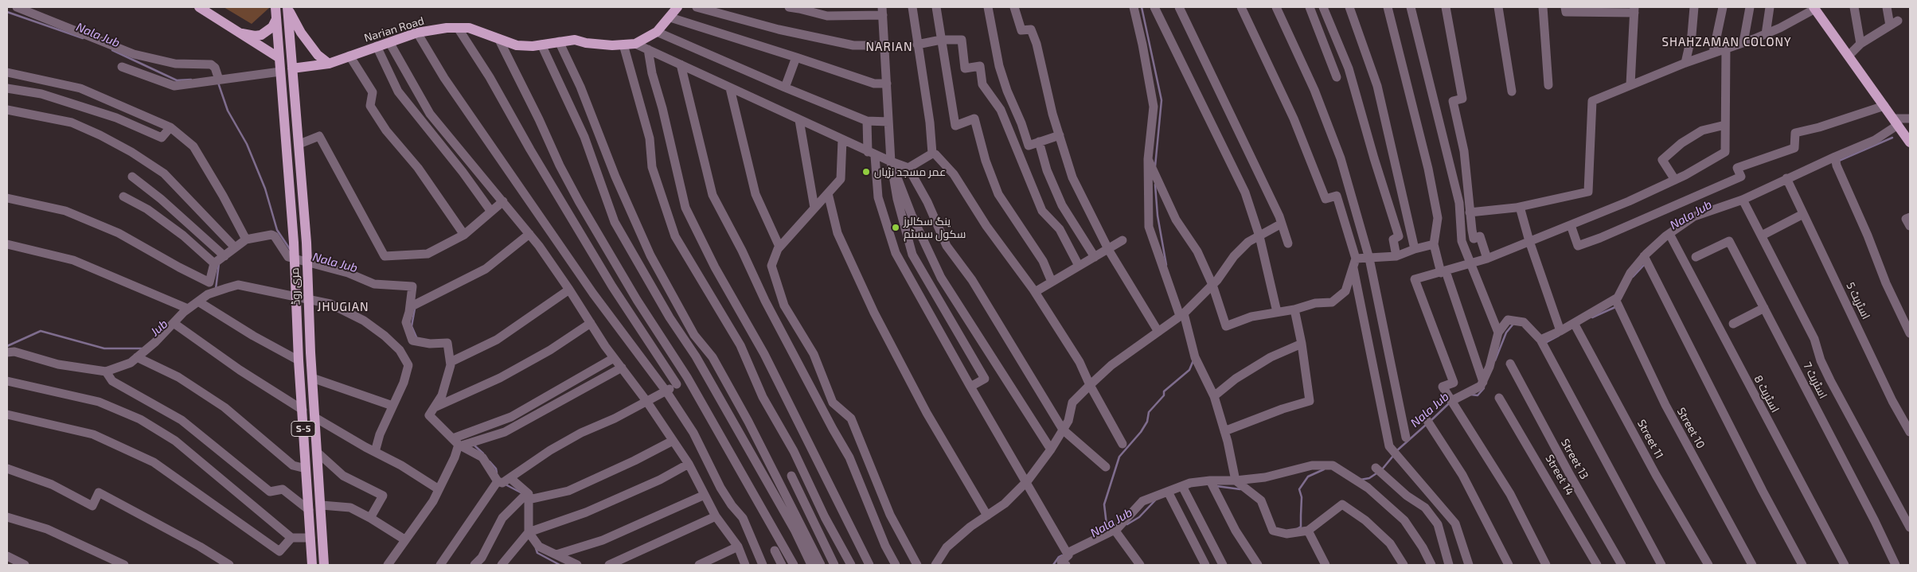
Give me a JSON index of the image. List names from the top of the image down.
{
  "streets": {
    "main road": ["Narian Road", "مری روڈ", "S-5"],
    "street": [
      "اسٹریٹ 5",
      "اسٹریٹ 7",
      "اسٹریٹ 8",
      "Street 10",
      "Street 11",
      "Street 13",
      "Street 14"
    ]
  },
  "crossings": [
    ["Narian Road", "مری روڈ"]
  ],
  "districts": ["SHAHZAMAN COLONY", "NARIAN", "JHUGIAN"],
  "water": ["Nala Jub", "Jub"],
  "places": ["عمر مسجد نڑیاں", "ینگ سکالرز سکول سسٹم"]
}
